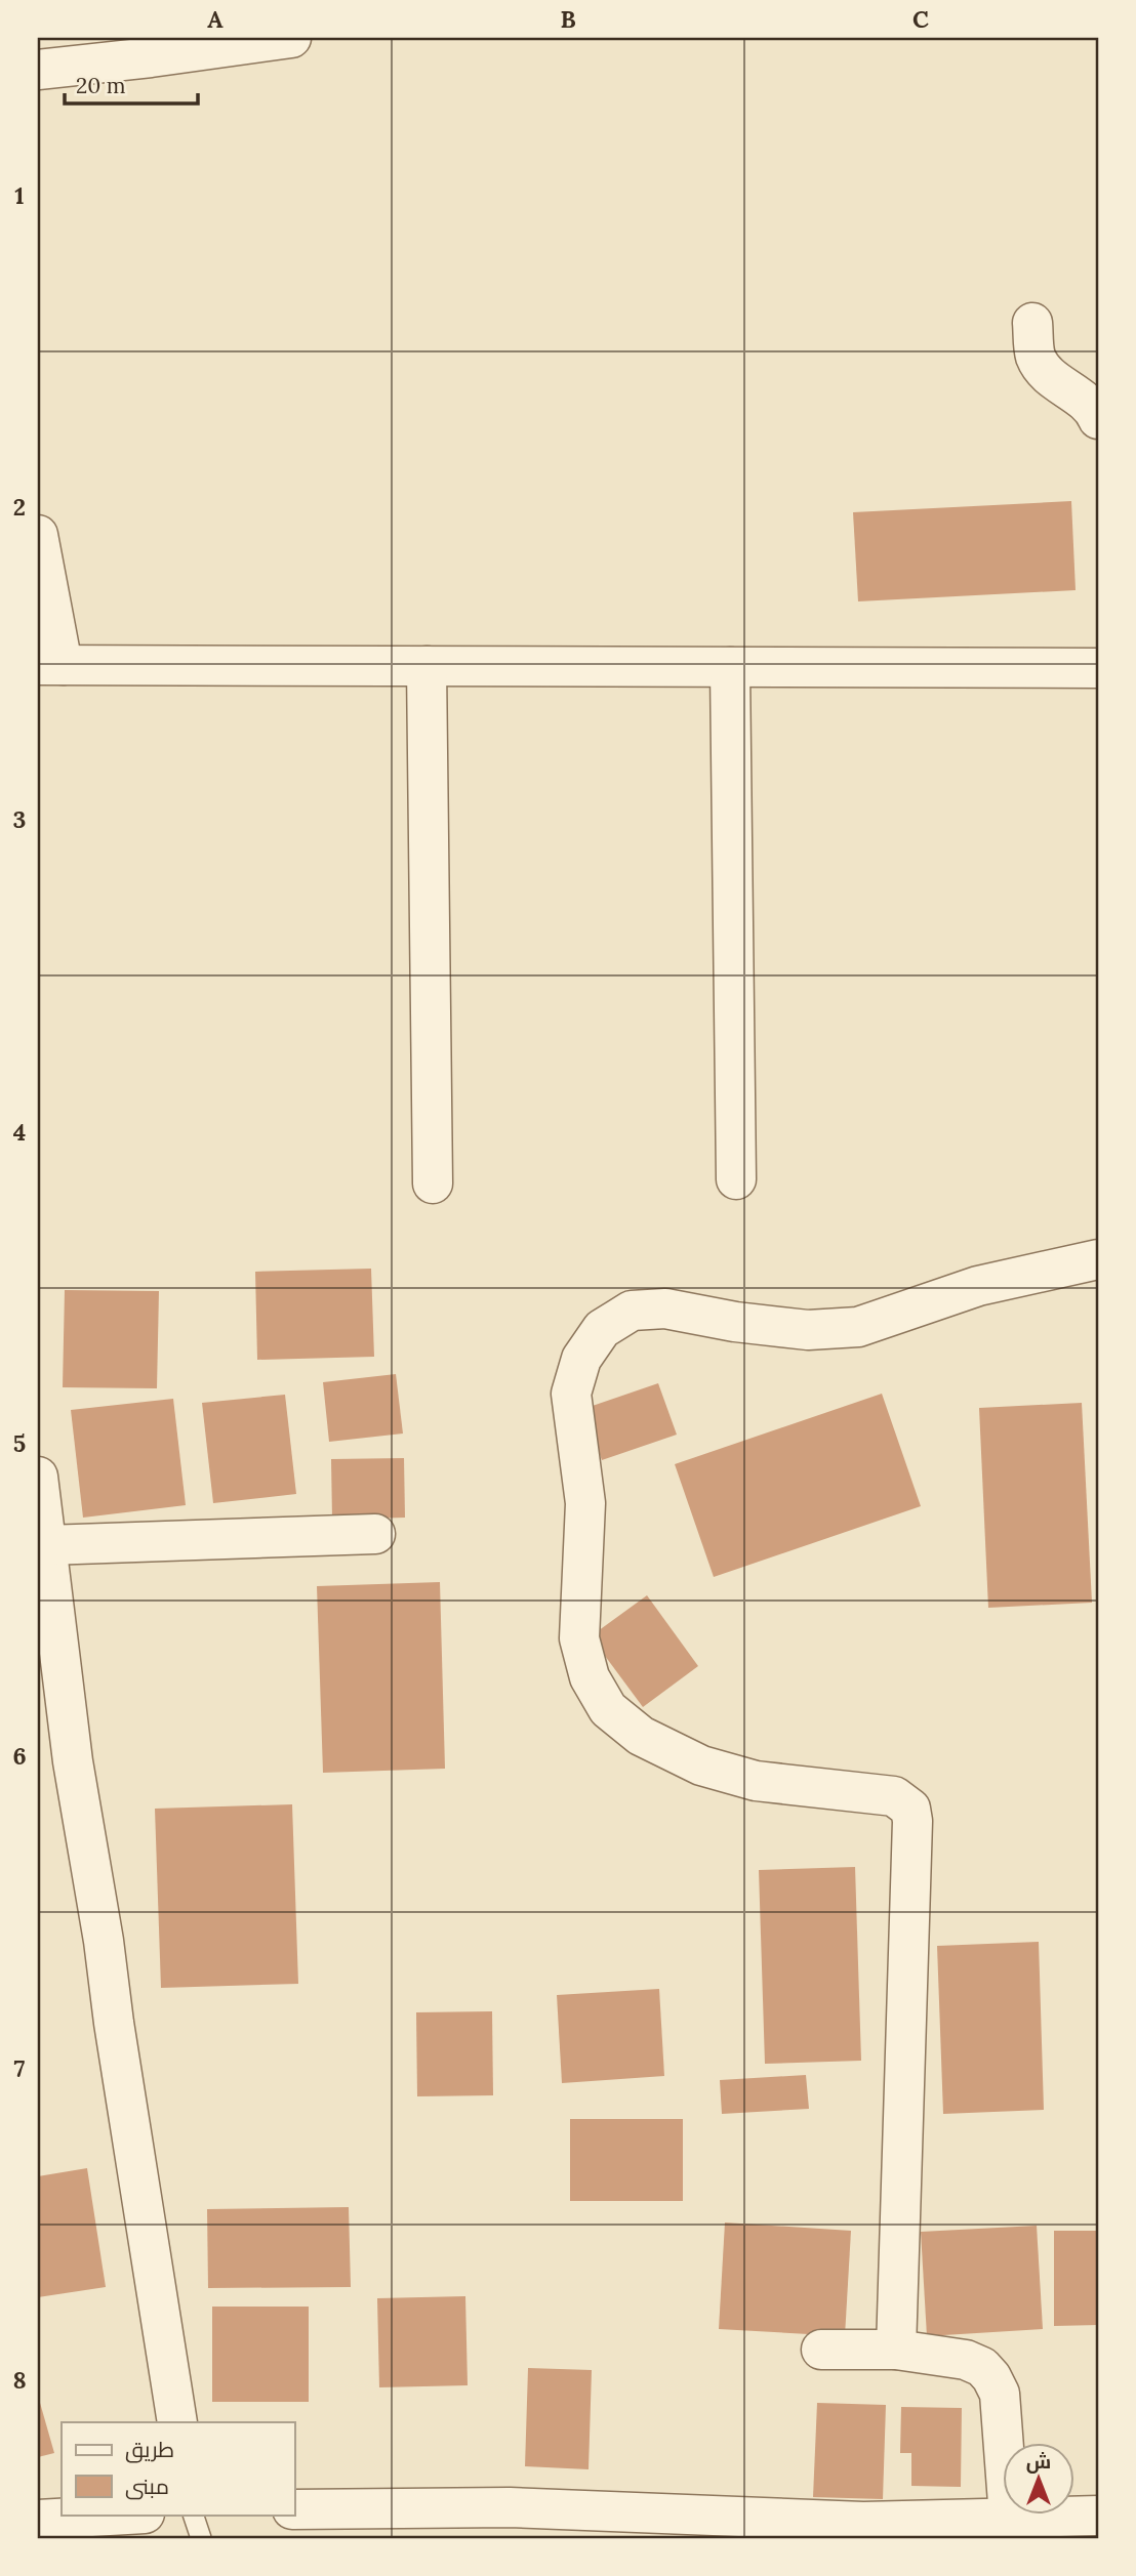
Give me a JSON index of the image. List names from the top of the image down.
{
  "legend": ["طريق", "مبنى"],
  "scale_bar": "20 m",
  "north": "top",
  "grid": {
    "columns": ["A", "B", "C"],
    "rows": [
      "1",
      "2",
      "3",
      "4",
      "5",
      "6",
      "7",
      "8"
    ]
  }
}
